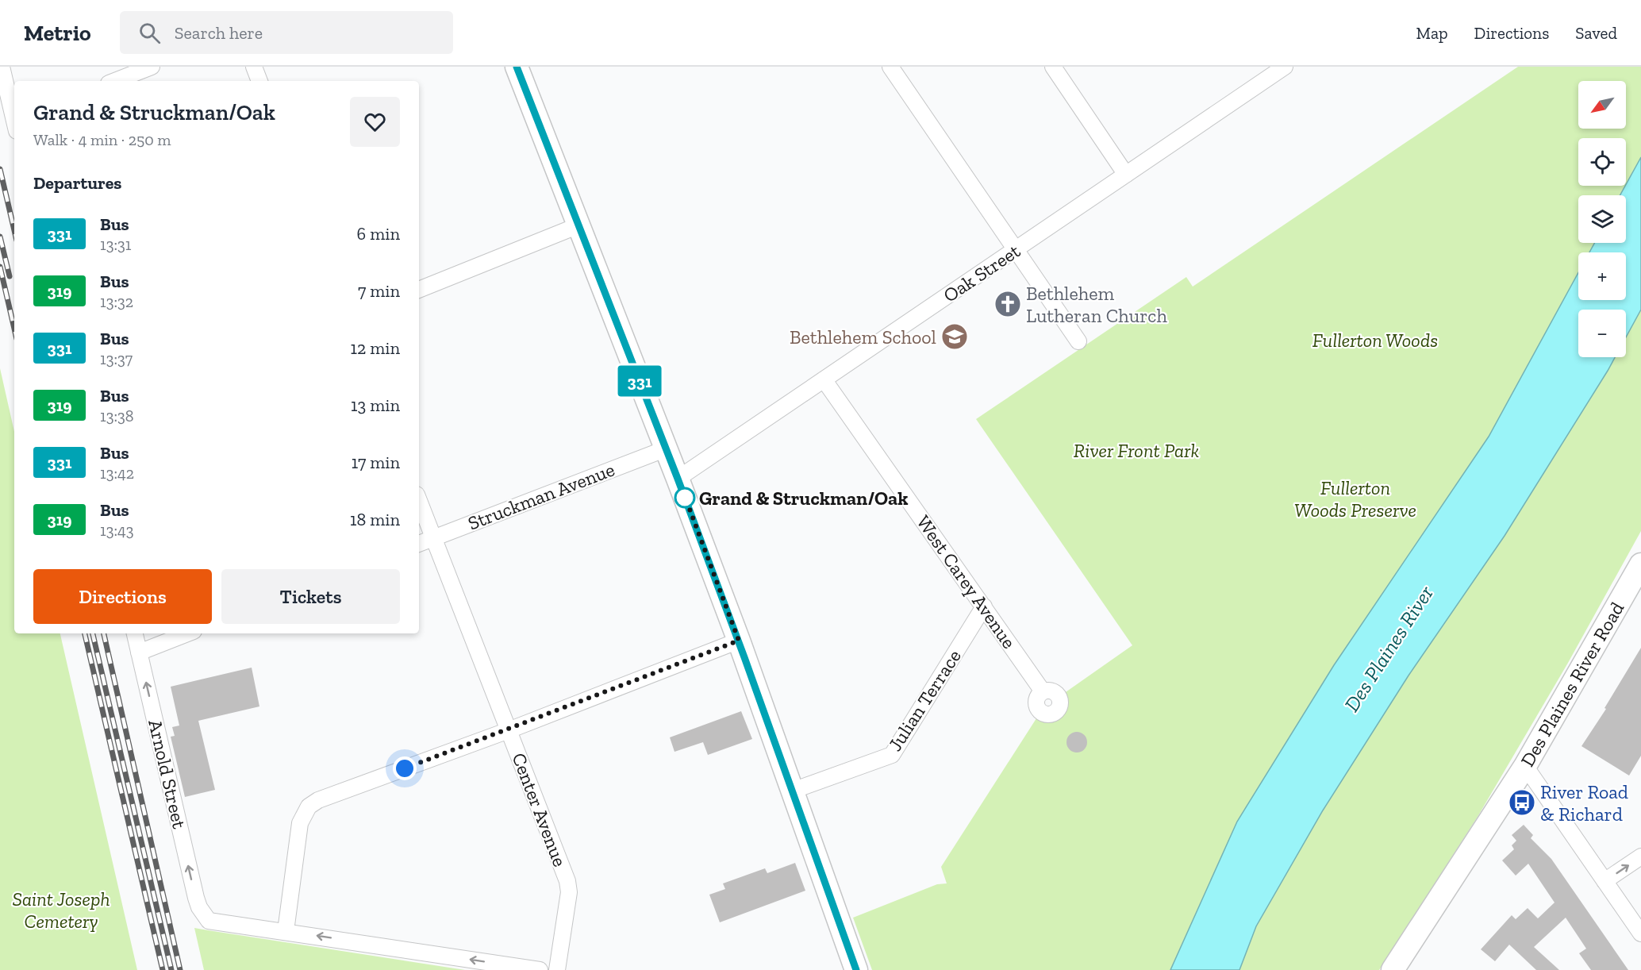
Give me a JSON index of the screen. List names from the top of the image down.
{
  "streets": {
    "main road": ["Des Plaines River Road"],
    "street": [
      "Oak Street",
      "Struckman Avenue",
      "West Carey Avenue",
      "Julian Terrace",
      "Arnold Street",
      "Center Avenue"
    ]
  },
  "crossings": [
    ["Oak Street", "West Carey Avenue"],
    ["Struckman Avenue", "Center Avenue"],
    ["West Carey Avenue", "Julian Terrace"]
  ],
  "one_way": ["Arnold Street"],
  "water": ["Des Plaines River"],
  "parks": [
    "Fullerton Woods",
    "River Front Park",
    "Fullerton Woods Preserve",
    "Saint Joseph Cemetery"
  ],
  "places": {
    "church": ["Bethlehem Lutheran Church"],
    "school or university": ["Bethlehem School"],
    "other": ["Grand & Struckman/Oak"],
    "bus stop": ["River Road & Richard"]
  },
  "lines": ["bus line 331"],
  "north": "bottom left",
  "page": {
    "header": "Metrio",
    "search": "Search here",
    "nav": ["Map", "Directions", "Saved"],
    "on_map": "331",
    "map_buttons": ["+", "−"],
    "heading": [
      ["Grand & Struckman/Oak", "Walk · 4 min · 250 m"],
      "Departures"
    ],
    "list": [
      {
        "mark": "331",
        "name": "Bus",
        "note": "13:31",
        "value": "6 min"
      },
      {
        "mark": "319",
        "name": "Bus",
        "note": "13:32",
        "value": "7 min"
      },
      {
        "mark": "331",
        "name": "Bus",
        "note": "13:37",
        "value": "12 min"
      },
      {
        "mark": "319",
        "name": "Bus",
        "note": "13:38",
        "value": "13 min"
      },
      {
        "mark": "331",
        "name": "Bus",
        "note": "13:42",
        "value": "17 min"
      },
      {
        "mark": "319",
        "name": "Bus",
        "note": "13:43",
        "value": "18 min"
      }
    ],
    "buttons": ["Directions", "Tickets"]
  }
}
